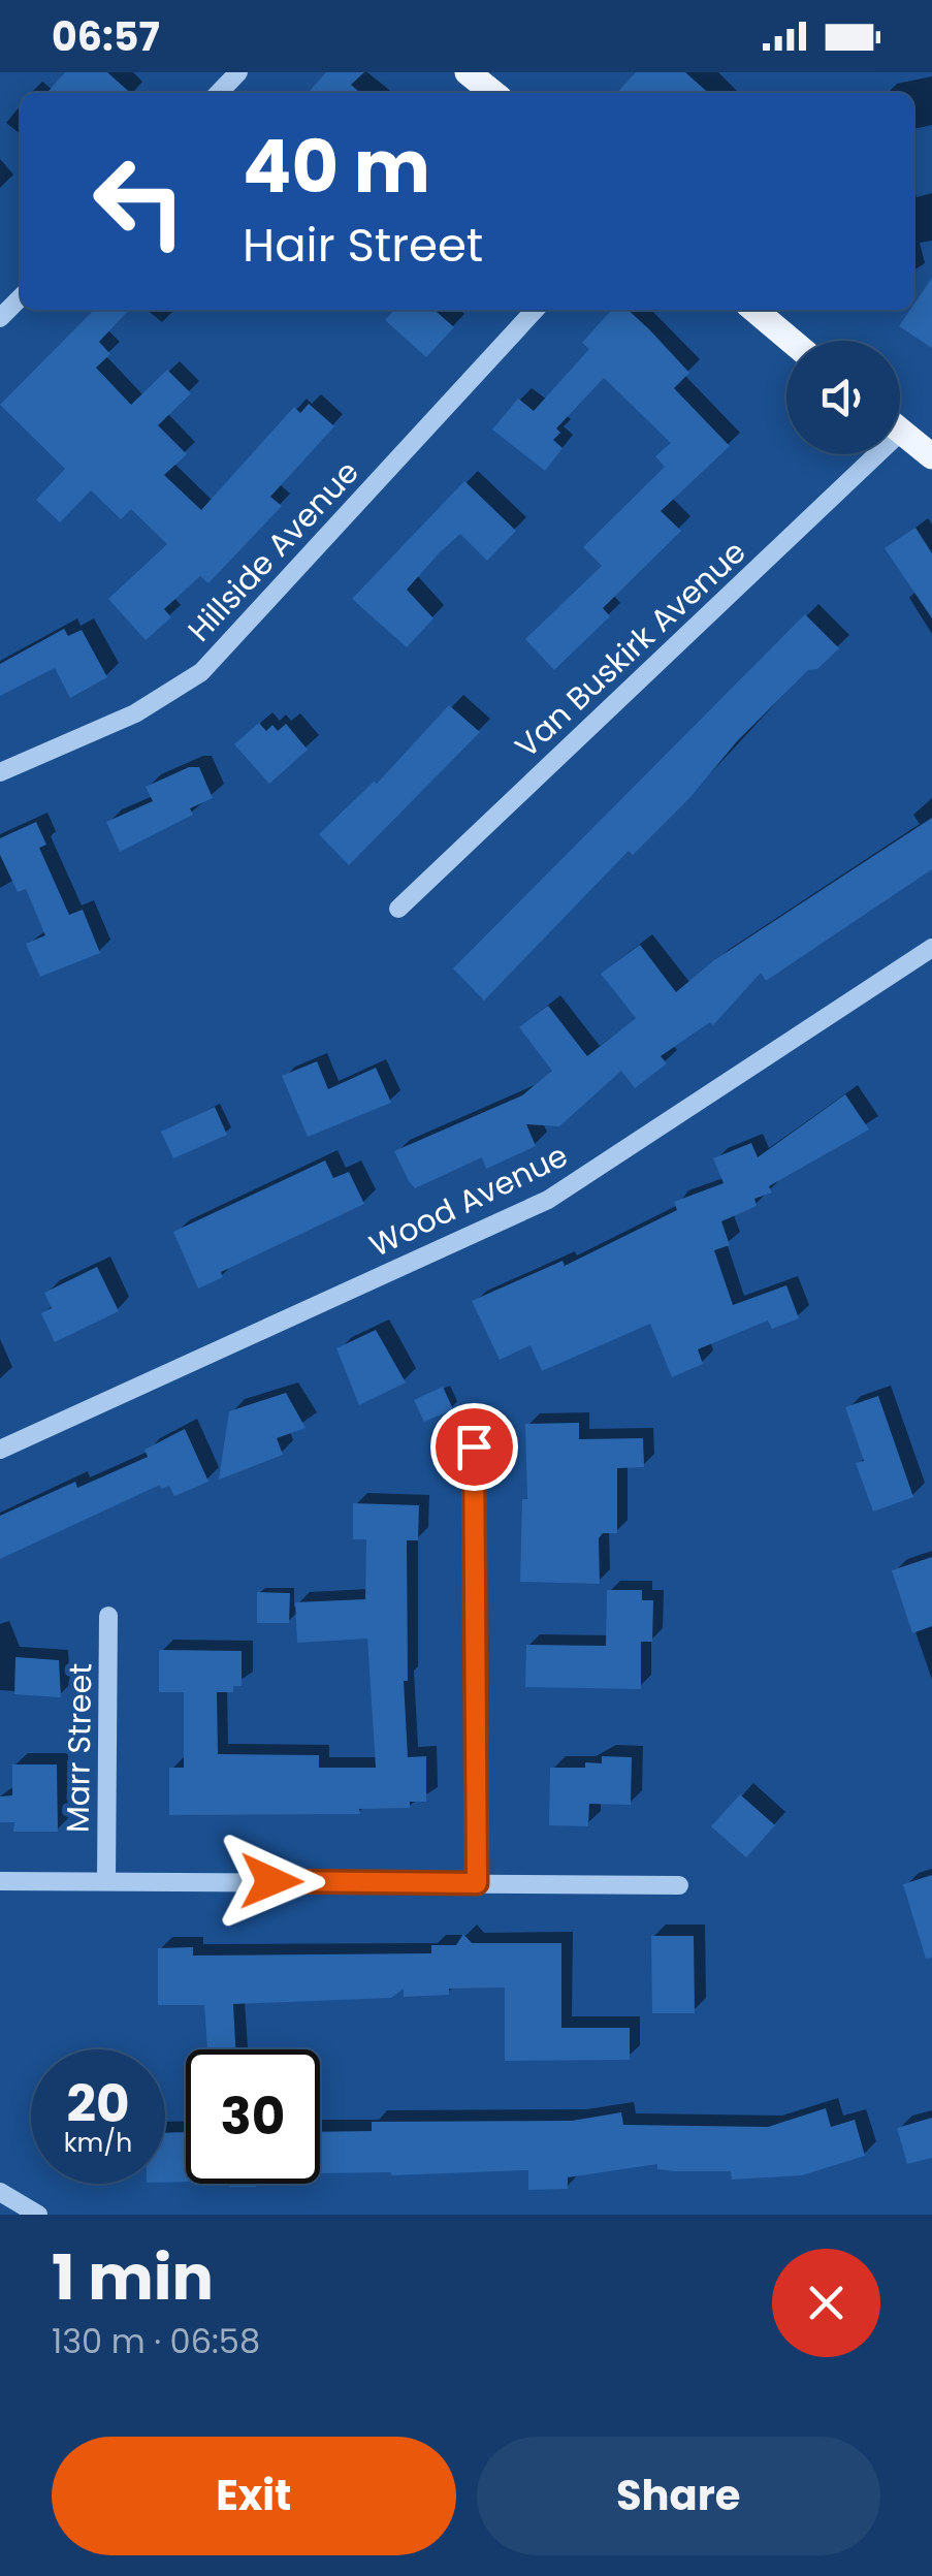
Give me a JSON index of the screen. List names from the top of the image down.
{
  "streets": {
    "street": [
      "Hillside Avenue",
      "Van Buskirk Avenue",
      "Wood Avenue",
      "Marr Street"
    ]
  },
  "page": {
    "status": "06:57",
    "turn": ["40 m", "Hair Street"],
    "speed": "20 km/h",
    "limit": "30",
    "heading": ["1 min", "130 m · 06:58"],
    "buttons": ["Exit", "Share"]
  }
}
